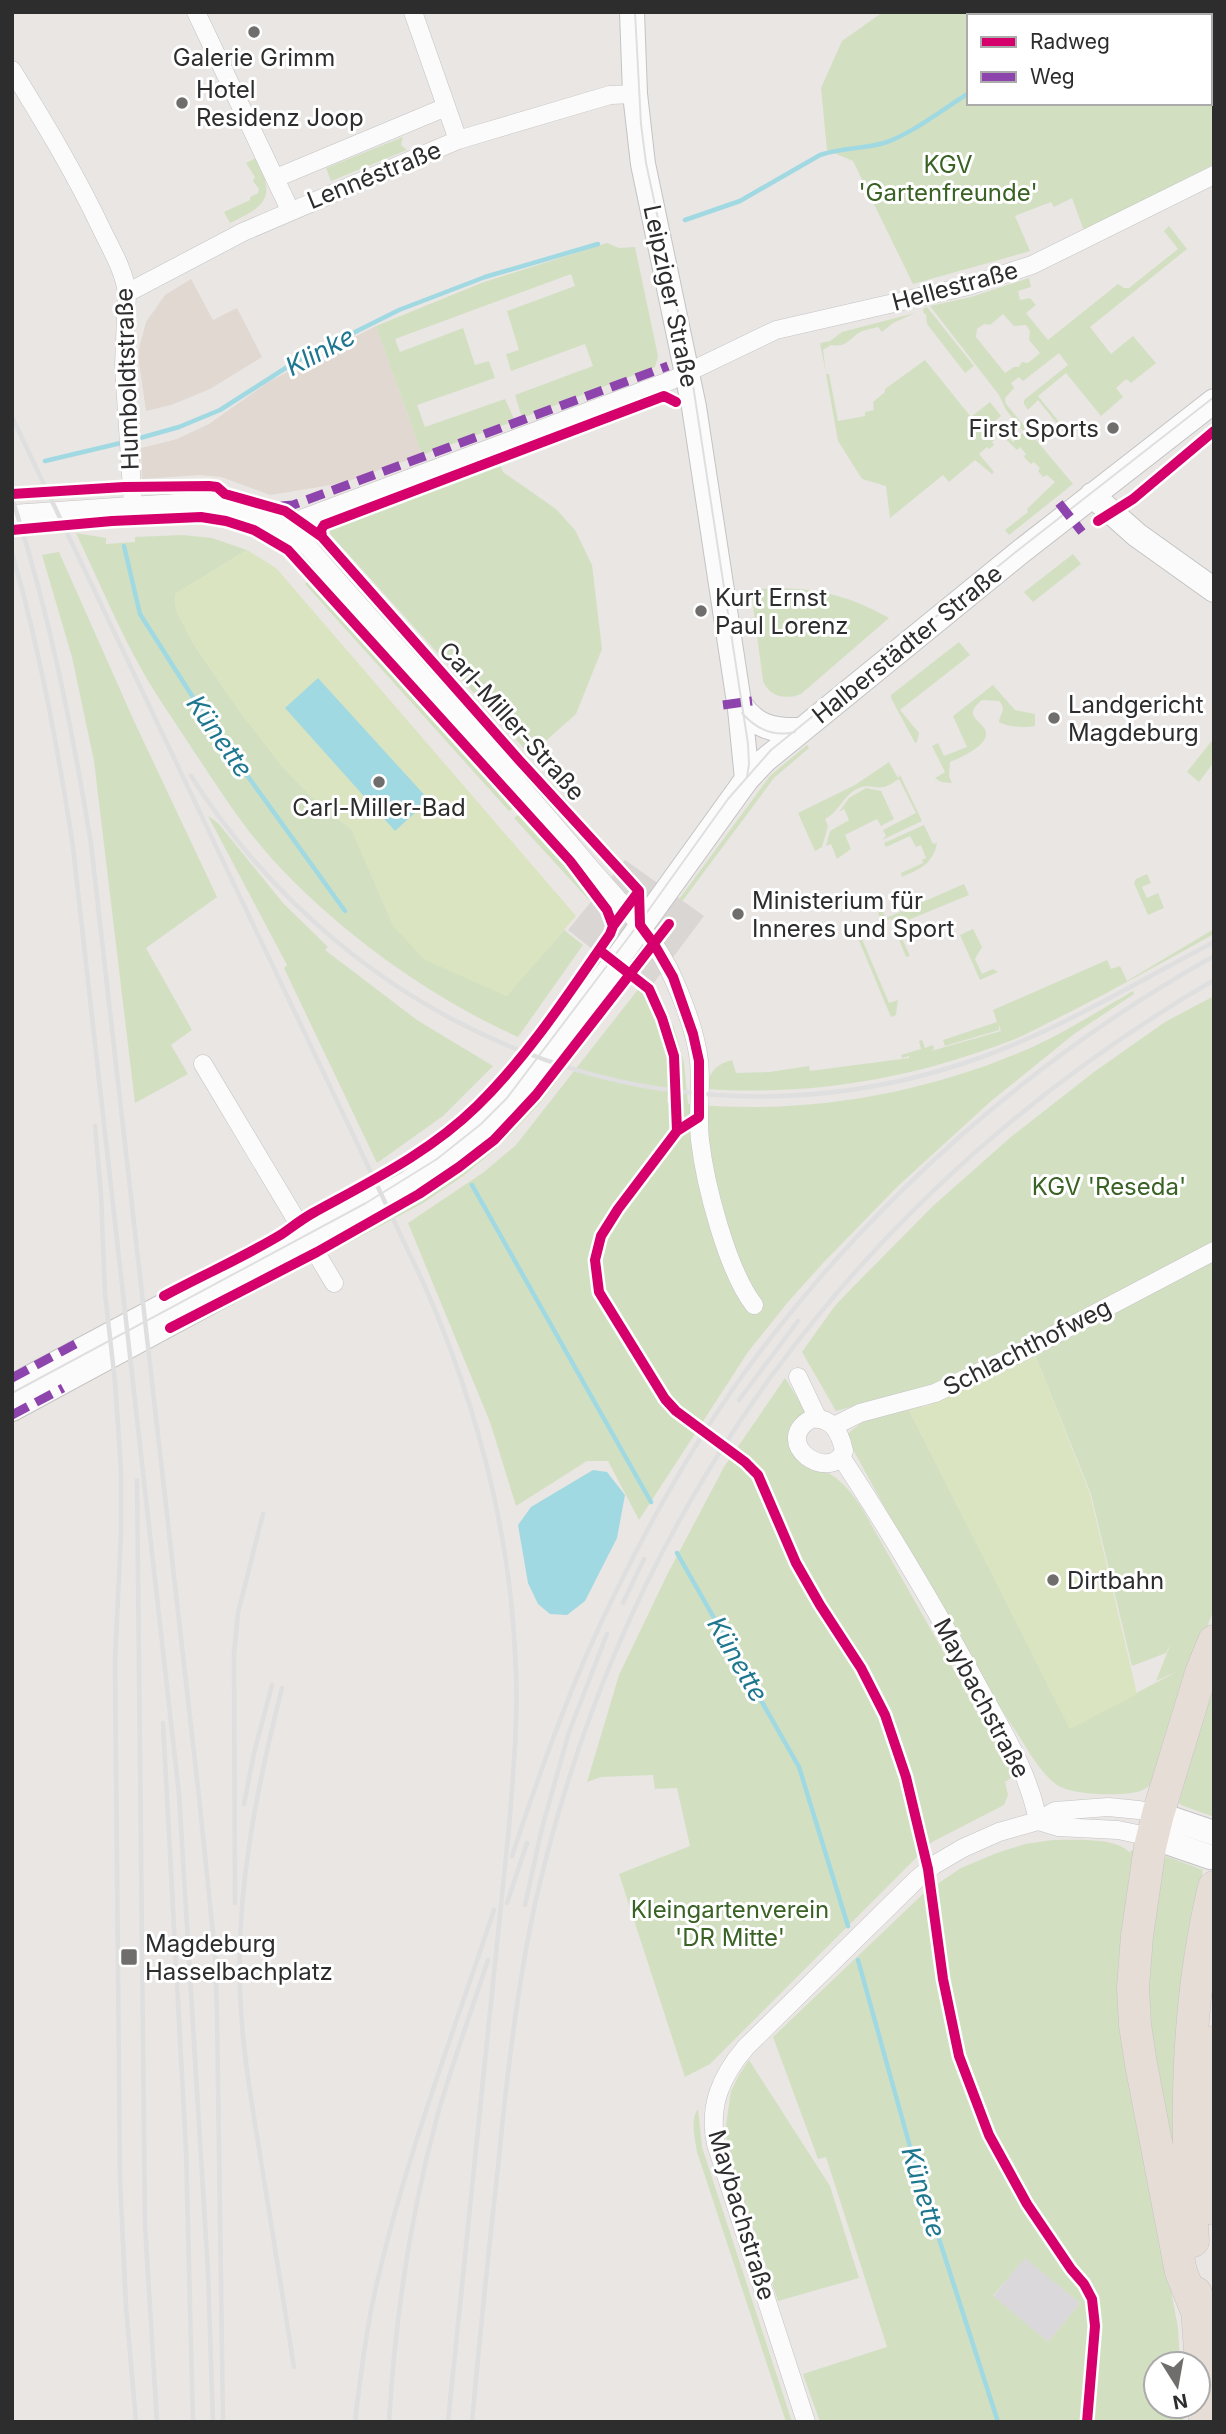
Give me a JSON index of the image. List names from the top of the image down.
{
  "streets": {
    "main road": ["Leipziger Straße", "Halberstädter Straße"],
    "street": [
      "Lennéstraße",
      "Hellestraße",
      "Humboldtstraße",
      "Carl-Miller-Straße",
      "Schlachthofweg",
      "Maybachstraße"
    ]
  },
  "crossings": [
    ["Lennéstraße", "Leipziger Straße"],
    ["Lennéstraße", "Humboldtstraße"],
    ["Hellestraße", "Leipziger Straße"],
    ["Hellestraße", "Carl-Miller-Straße"],
    ["Leipziger Straße", "Halberstädter Straße"],
    ["Humboldtstraße", "Carl-Miller-Straße"],
    ["Halberstädter Straße", "Carl-Miller-Straße"],
    ["Schlachthofweg", "Maybachstraße"]
  ],
  "water": ["Klinke", "Künette"],
  "parks": ["KGV 'Gartenfreunde'", "KGV 'Reseda'", "Kleingartenverein 'DR Mitte'"],
  "places": {
    "other": [
      "Galerie Grimm",
      "Hotel Residenz Joop",
      "First Sports",
      "Kurt Ernst Paul Lorenz",
      "Landgericht Magdeburg",
      "Carl-Miller-Bad",
      "Ministerium für Inneres und Sport",
      "Dirtbahn"
    ],
    "transit": ["Magdeburg Hasselbachplatz"]
  },
  "legend": ["Radweg", "Weg"],
  "north": "bottom"
}
